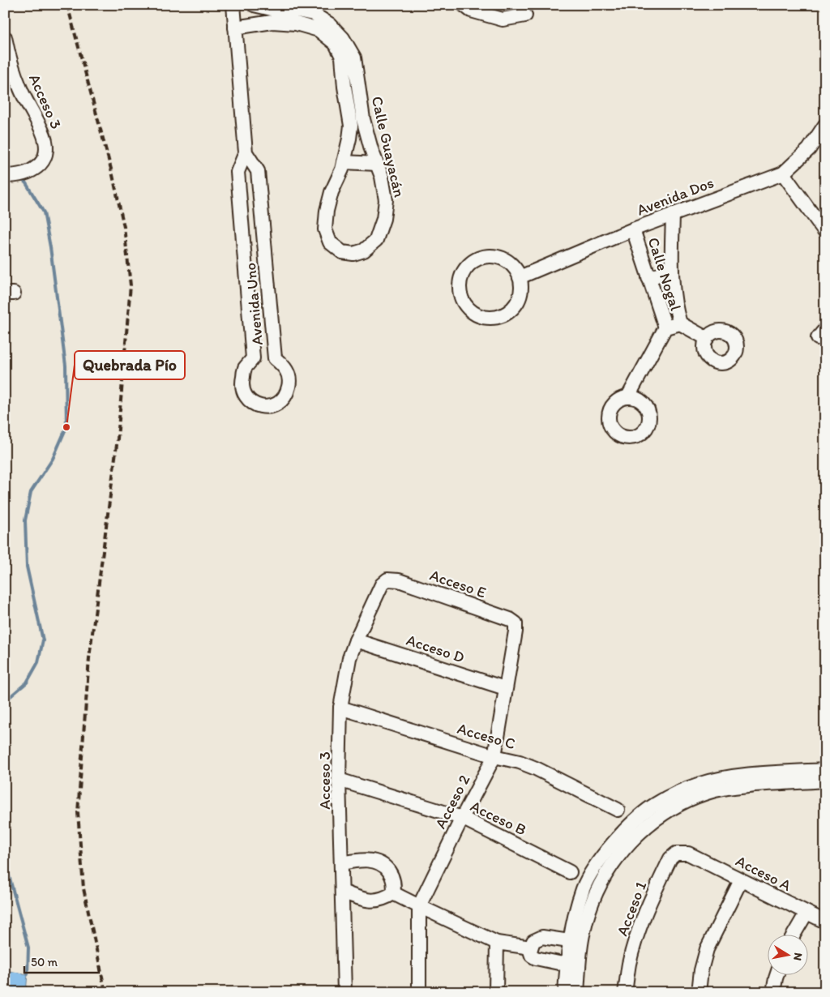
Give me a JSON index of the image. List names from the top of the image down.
{
  "streets": {
    "street": [
      "Acceso 3",
      "Calle Guayacán",
      "Avenida Dos",
      "Calle Nogal",
      "Avenida Uno",
      "Acceso E",
      "Acceso D",
      "Acceso C",
      "Acceso 2",
      "Acceso B",
      "Acceso A",
      "Acceso 1"
    ]
  },
  "crossings": [
    ["Acceso 3", "Acceso E"],
    ["Acceso 3", "Acceso D"],
    ["Acceso 3", "Acceso C"],
    ["Acceso 3", "Acceso B"],
    ["Calle Guayacán", "Avenida Uno"],
    ["Avenida Dos", "Calle Nogal"],
    ["Acceso E", "Acceso 2"],
    ["Acceso D", "Acceso 2"],
    ["Acceso C", "Acceso 2"],
    ["Acceso 2", "Acceso B"],
    ["Acceso A", "Acceso 1"]
  ],
  "places": ["Quebrada Pío"],
  "scale_bar": "50 m",
  "north": "right"
}
